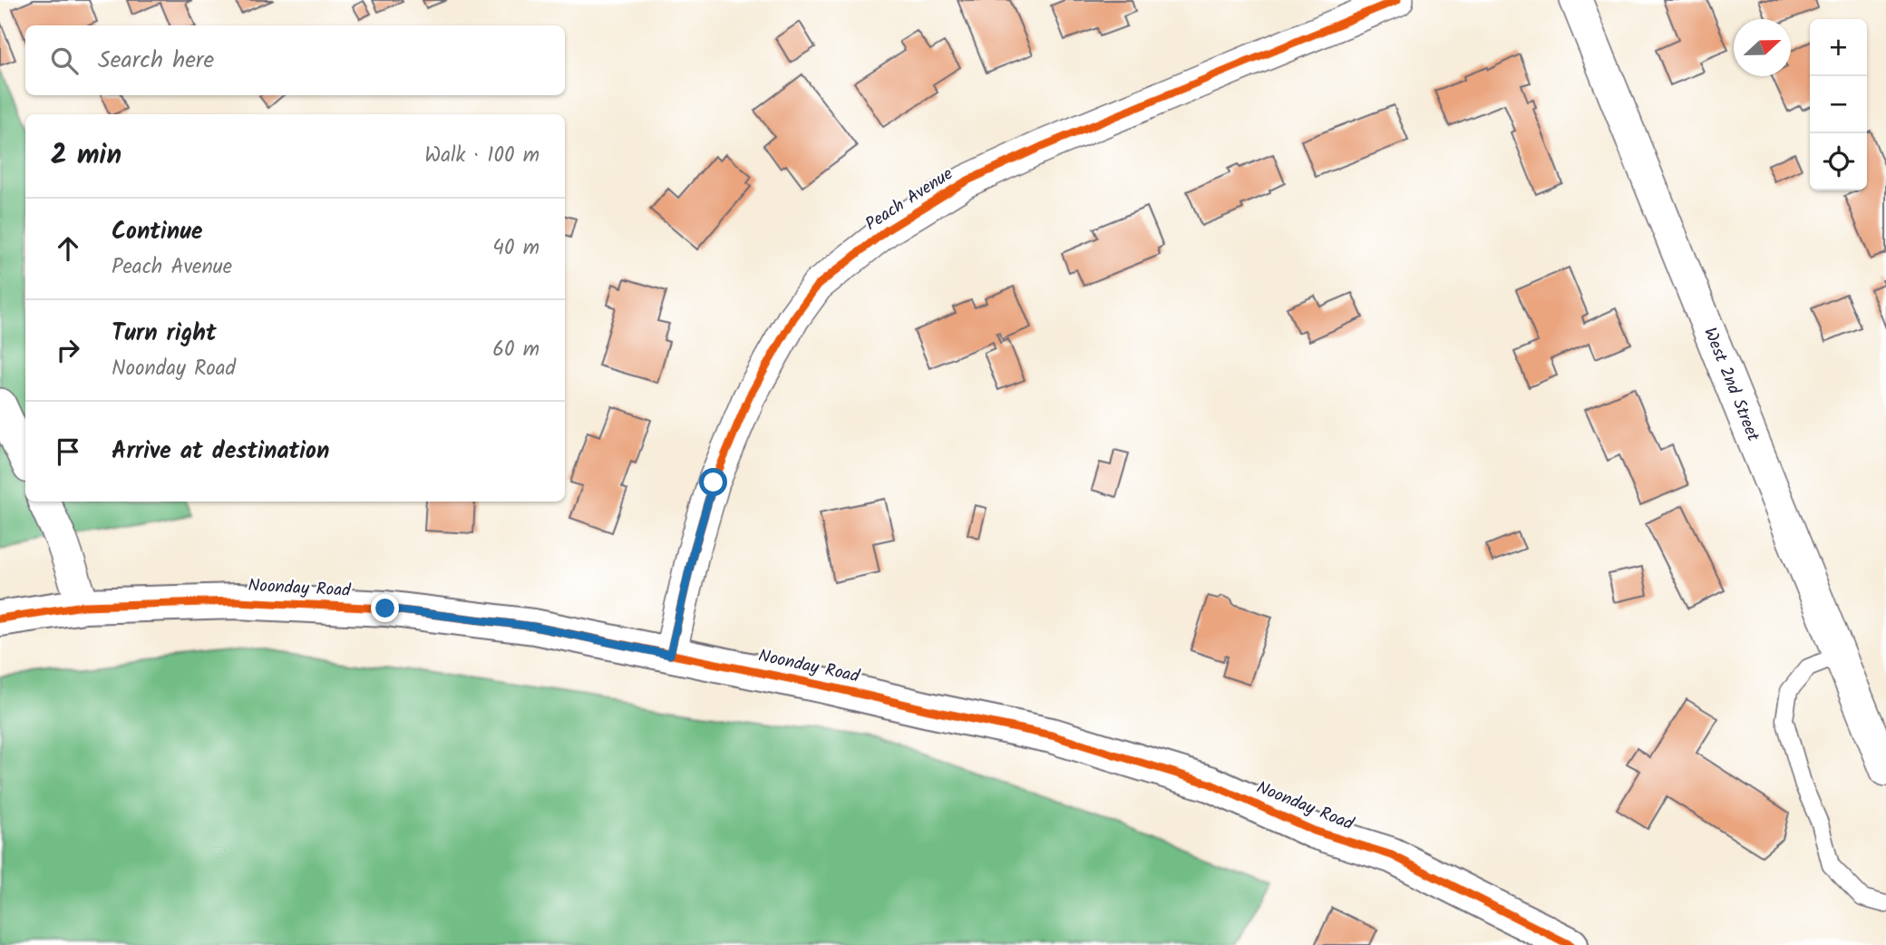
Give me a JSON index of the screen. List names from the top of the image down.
{
  "streets": {
    "street": ["Peach Avenue", "West 2nd Street", "Noonday Road"]
  },
  "crossings": [
    ["Peach Avenue", "Noonday Road"]
  ],
  "north": "right",
  "page": {
    "map_buttons": ["+", "−"],
    "search": "Search here",
    "heading": ["2 min", "Walk · 100 m"],
    "list": [
      ["Continue", "Peach Avenue", "40 m"],
      ["Turn right", "Noonday Road", "60 m"],
      "Arrive at destination"
    ]
  }
}
